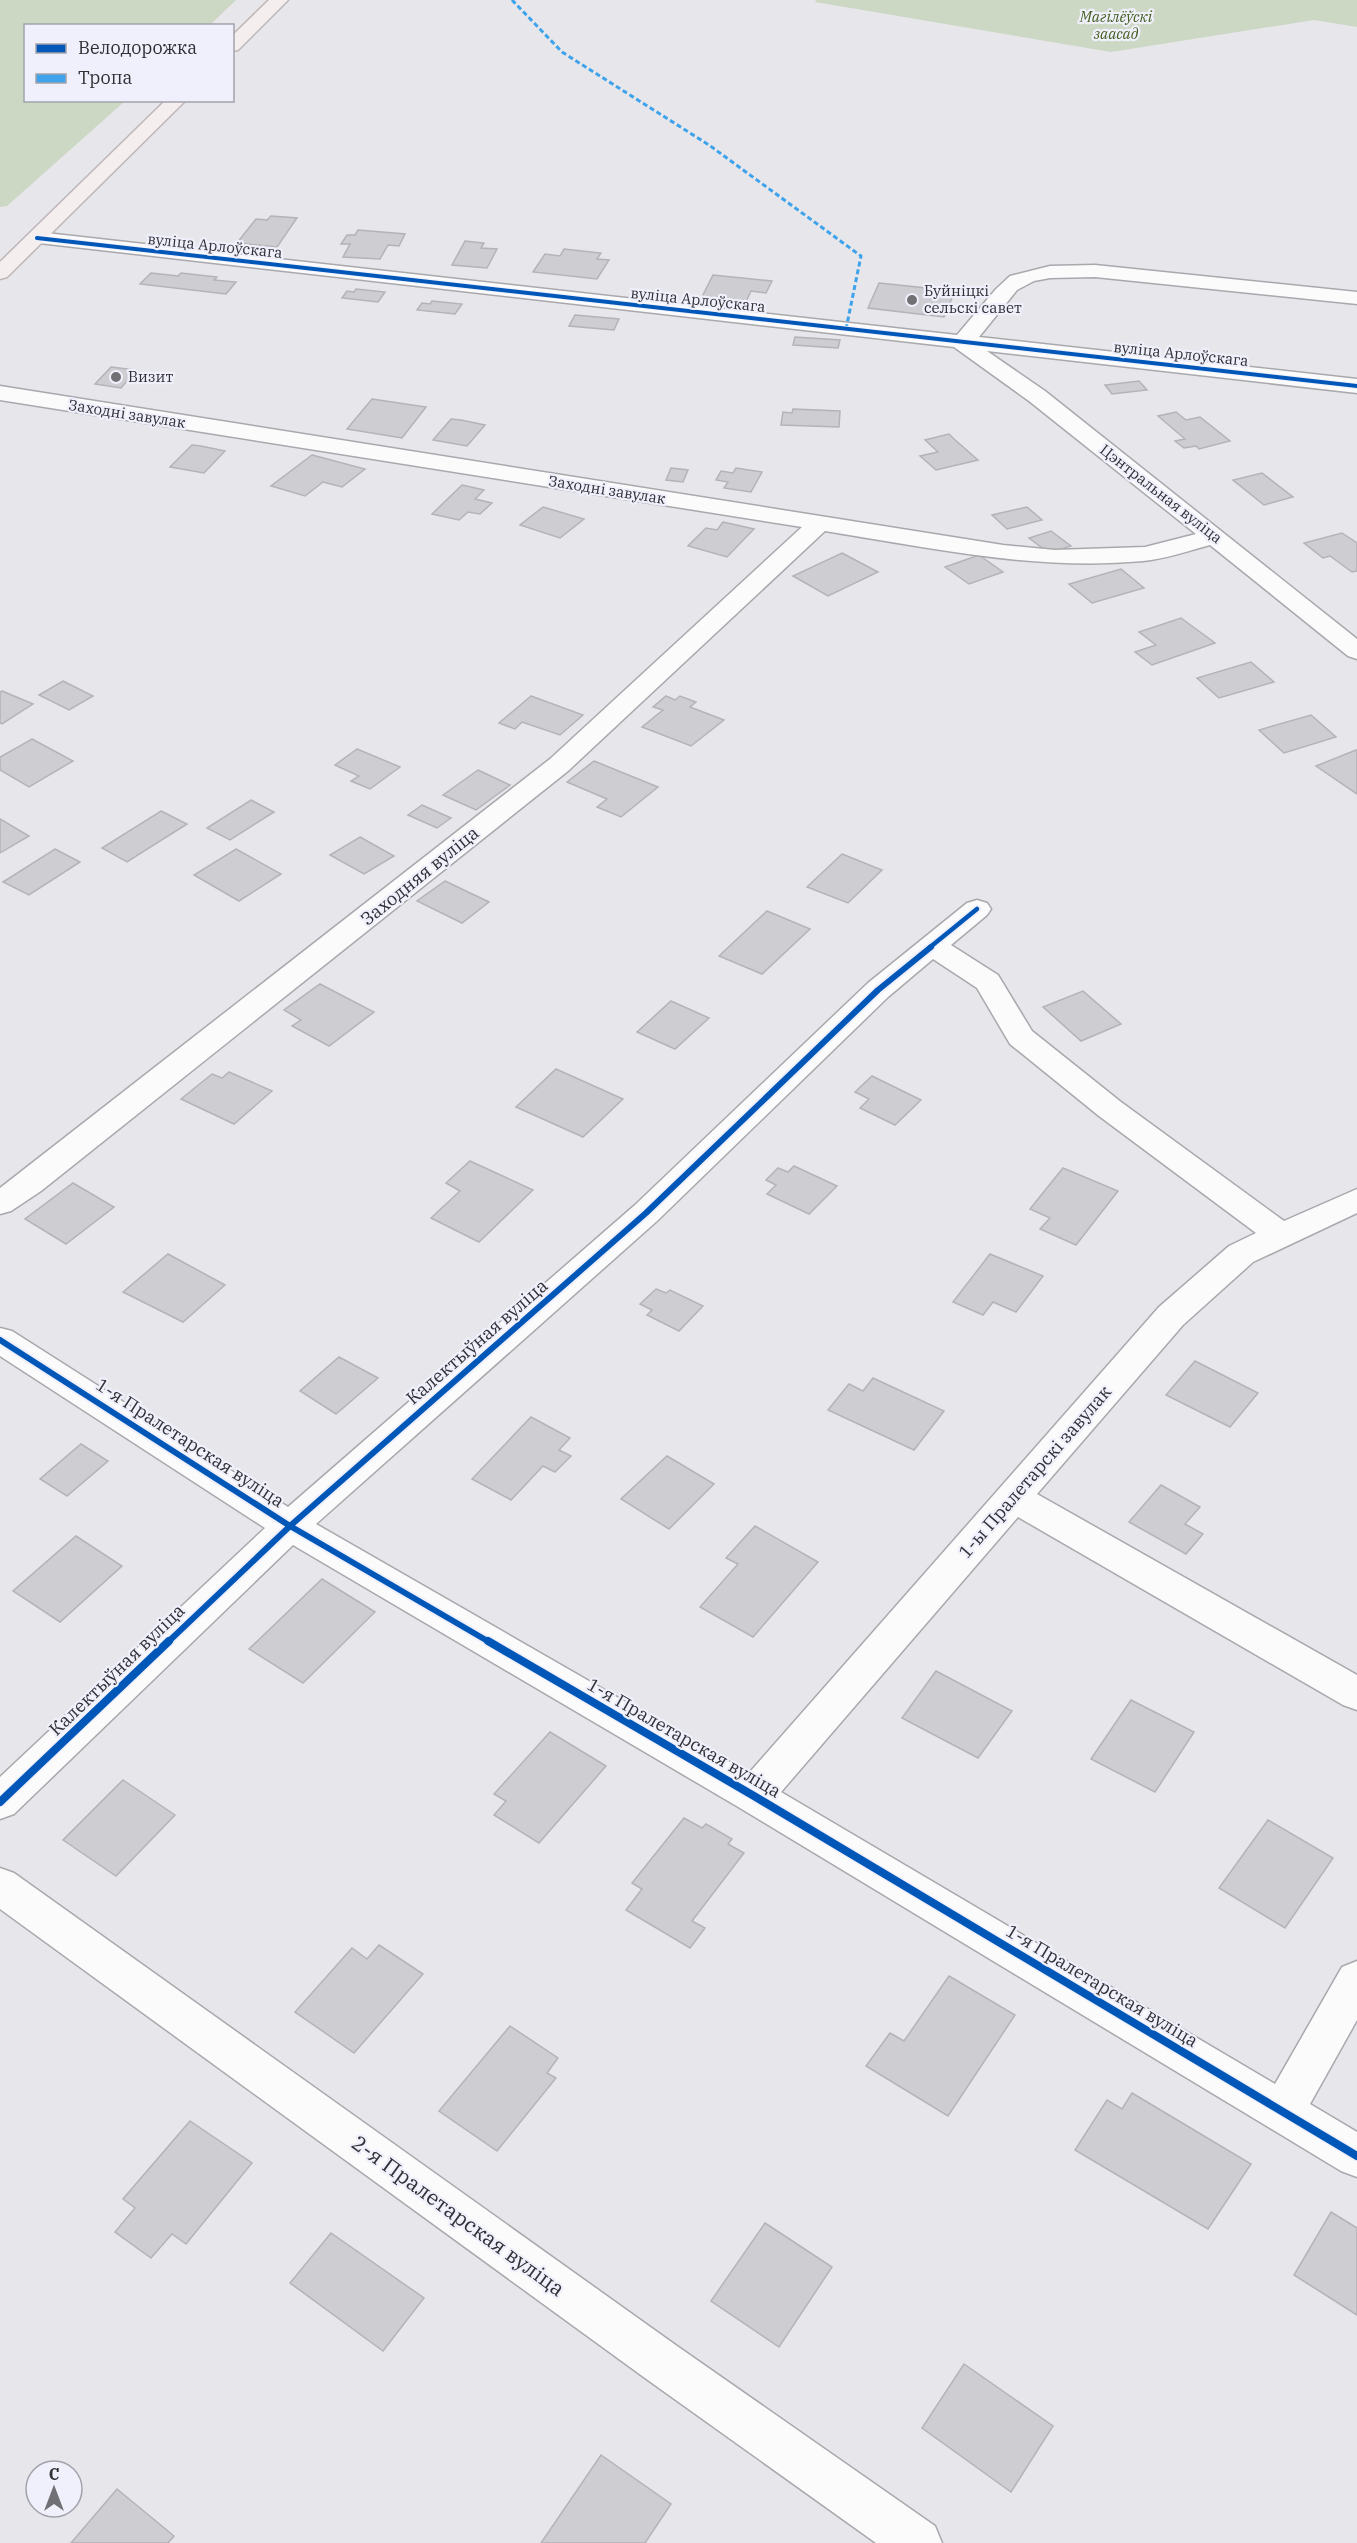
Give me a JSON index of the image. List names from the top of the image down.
{
  "streets": {
    "street": [
      "вуліца Арлоўскага",
      "Заходні завулак",
      "Цэнтральная вуліца",
      "Заходняя вуліца",
      "Калектыўная вуліца",
      "1-я Пралетарская вуліца",
      "1-ы Пралетарскі завулак",
      "2-я Пралетарская вуліца"
    ]
  },
  "crossings": [
    ["вуліца Арлоўскага", "Цэнтральная вуліца"],
    ["Заходні завулак", "Цэнтральная вуліца"],
    ["Заходні завулак", "Заходняя вуліца"],
    ["Калектыўная вуліца", "1-я Пралетарская вуліца"],
    ["1-я Пралетарская вуліца", "1-ы Пралетарскі завулак"]
  ],
  "parks": ["Магілёўскі заасад"],
  "places": ["Буйніцкі сельскі савет", "Визит"],
  "legend": ["Велодорожка", "Тропа"],
  "north": "top"
}
